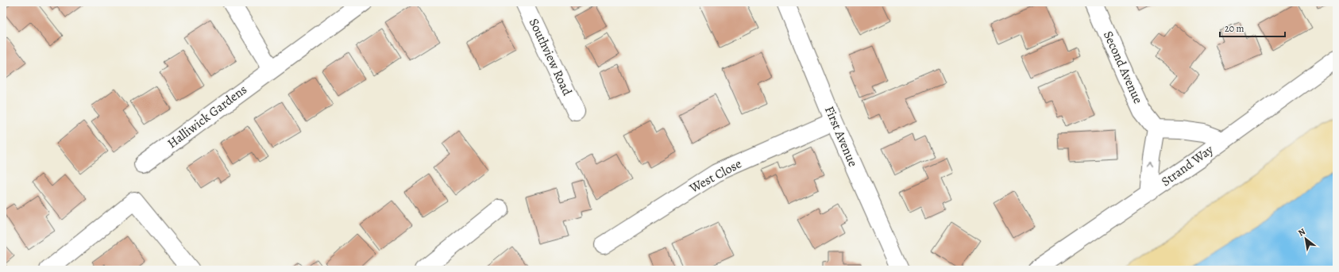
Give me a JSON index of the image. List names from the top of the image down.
{
  "streets": {
    "street": [
      "Southview Road",
      "Second Avenue",
      "Halliwick Gardens",
      "First Avenue",
      "Strand Way",
      "West Close"
    ]
  },
  "crossings": [
    ["First Avenue", "West Close"]
  ],
  "scale_bar": "20 m",
  "north": "top left"
}
